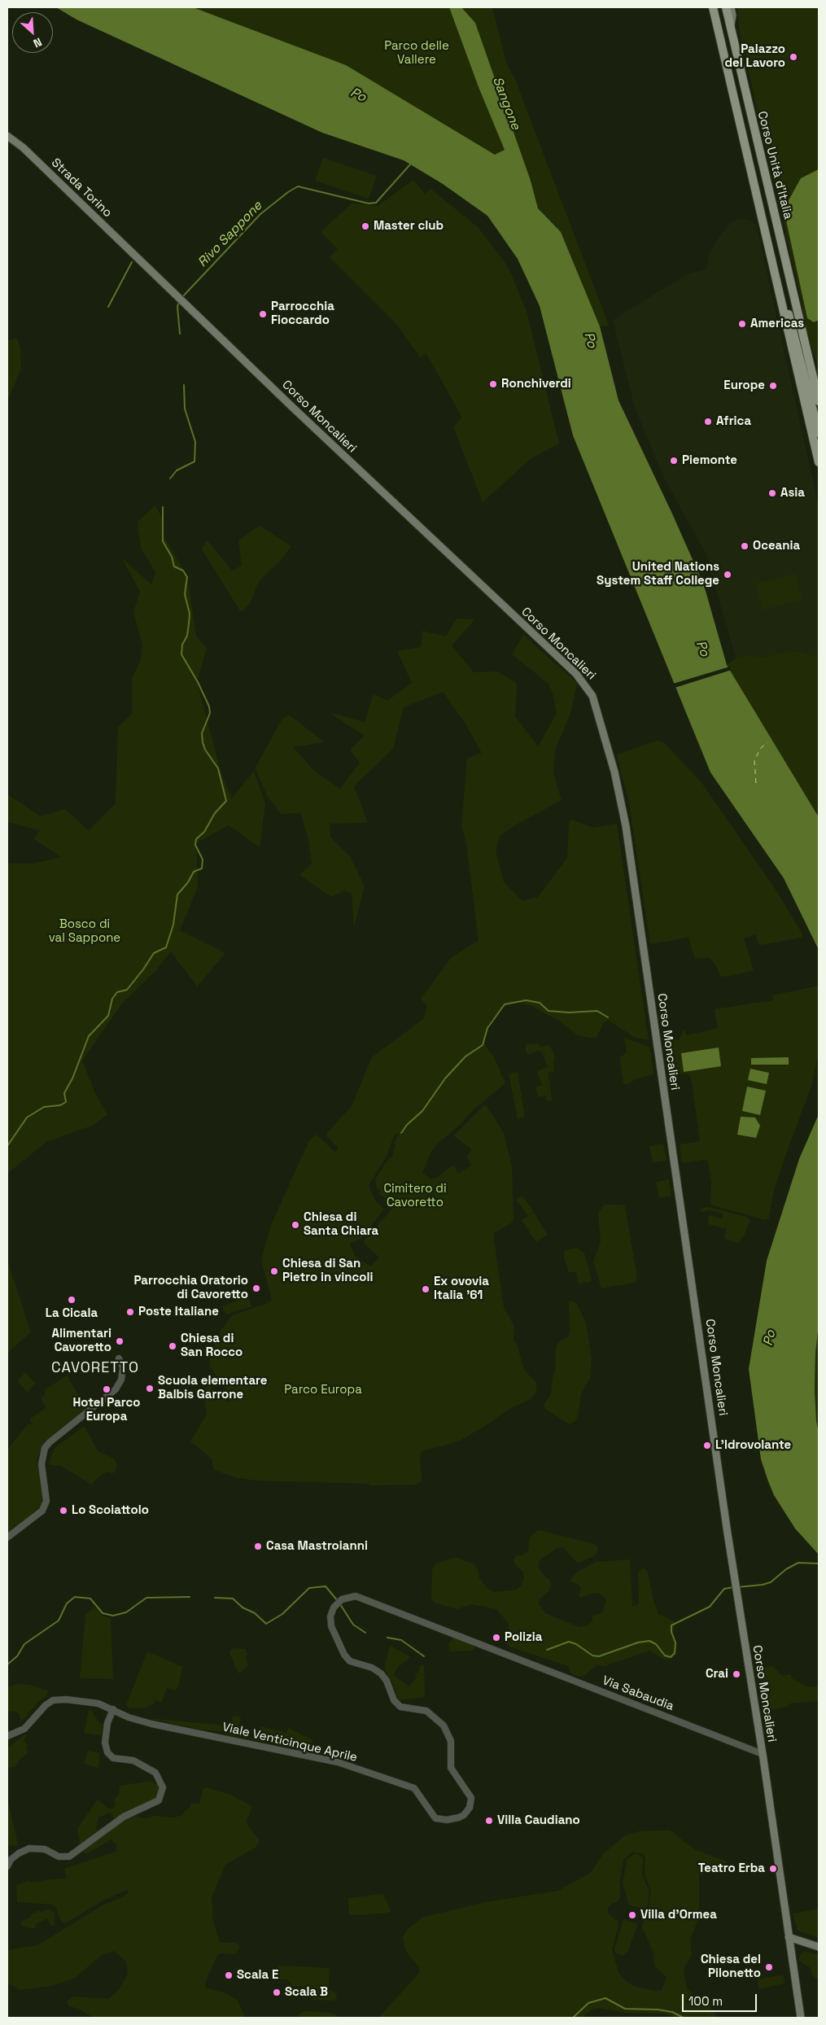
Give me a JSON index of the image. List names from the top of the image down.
{
  "streets": {
    "main road": ["Corso Unità d'Italia", "Strada Torino", "Corso Moncalieri"],
    "street": ["Via Sabaudia", "Viale Venticinque Aprile"]
  },
  "crossings": [
    ["Strada Torino", "Corso Moncalieri"],
    ["Corso Moncalieri", "Via Sabaudia"],
    ["Via Sabaudia", "Viale Venticinque Aprile"]
  ],
  "districts": ["CAVORETTO"],
  "water": ["Po", "Sangone", "Rivo Sappone"],
  "parks": [
    "Parco delle Vallere",
    "Bosco di val Sappone",
    "Cimitero di Cavoretto",
    "Parco Europa"
  ],
  "places": [
    "Palazzo del Lavoro",
    "Master club",
    "Parrocchia Fioccardo",
    "Americas",
    "Ronchiverdi",
    "Europe",
    "Africa",
    "Piemonte",
    "Asia",
    "Oceania",
    "United Nations System Staff College",
    "Chiesa di Santa Chiara",
    "Chiesa di San Pietro in vincoli",
    "Parrocchia Oratorio di Cavoretto",
    "Ex ovovia Italia '61",
    "La Cicala",
    "Poste Italiane",
    "Alimentari Cavoretto",
    "Chiesa di San Rocco",
    "Scuola elementare Balbis Garrone",
    "Hotel Parco Europa",
    "L'Idrovolante",
    "Lo Scoiattolo",
    "Casa Mastroianni",
    "Polizia",
    "Crai",
    "Villa Caudiano",
    "Teatro Erba",
    "Villa d'Ormea",
    "Chiesa del Pilonetto",
    "Scala E",
    "Scala B"
  ],
  "scale_bar": "100 m",
  "north": "bottom right"
}
